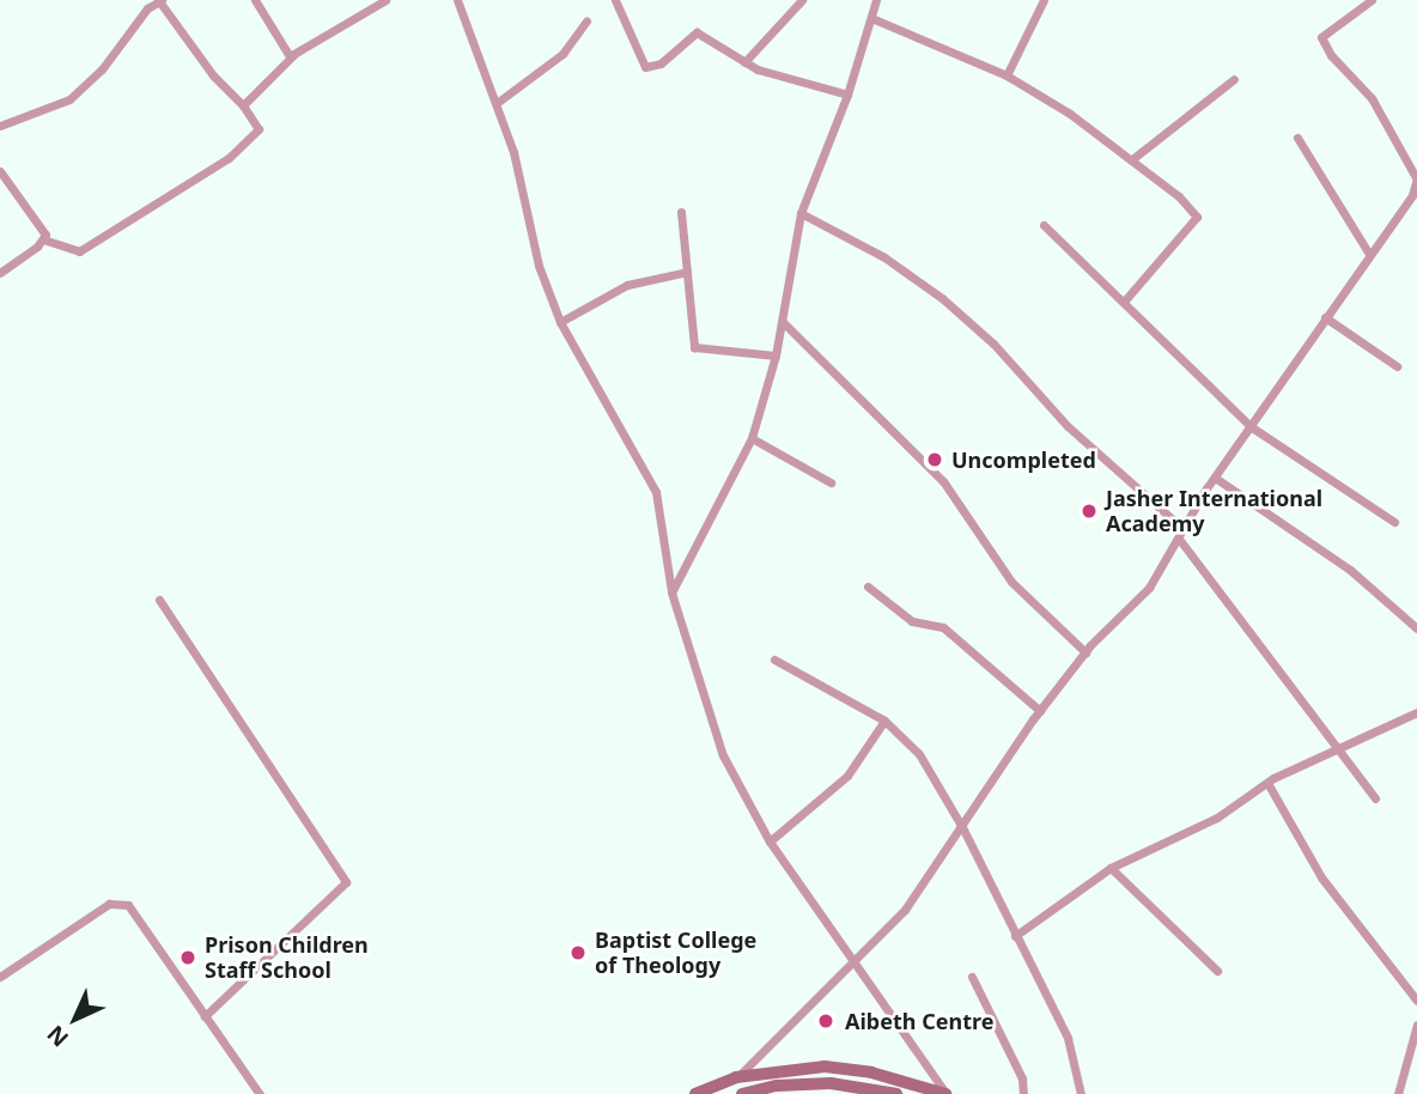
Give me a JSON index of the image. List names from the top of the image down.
{
  "places": [
    "Uncompleted",
    "Jasher International Academy",
    "Baptist College of Theology",
    "Prison Children Staff School",
    "Aibeth Centre"
  ],
  "north": "bottom left"
}
